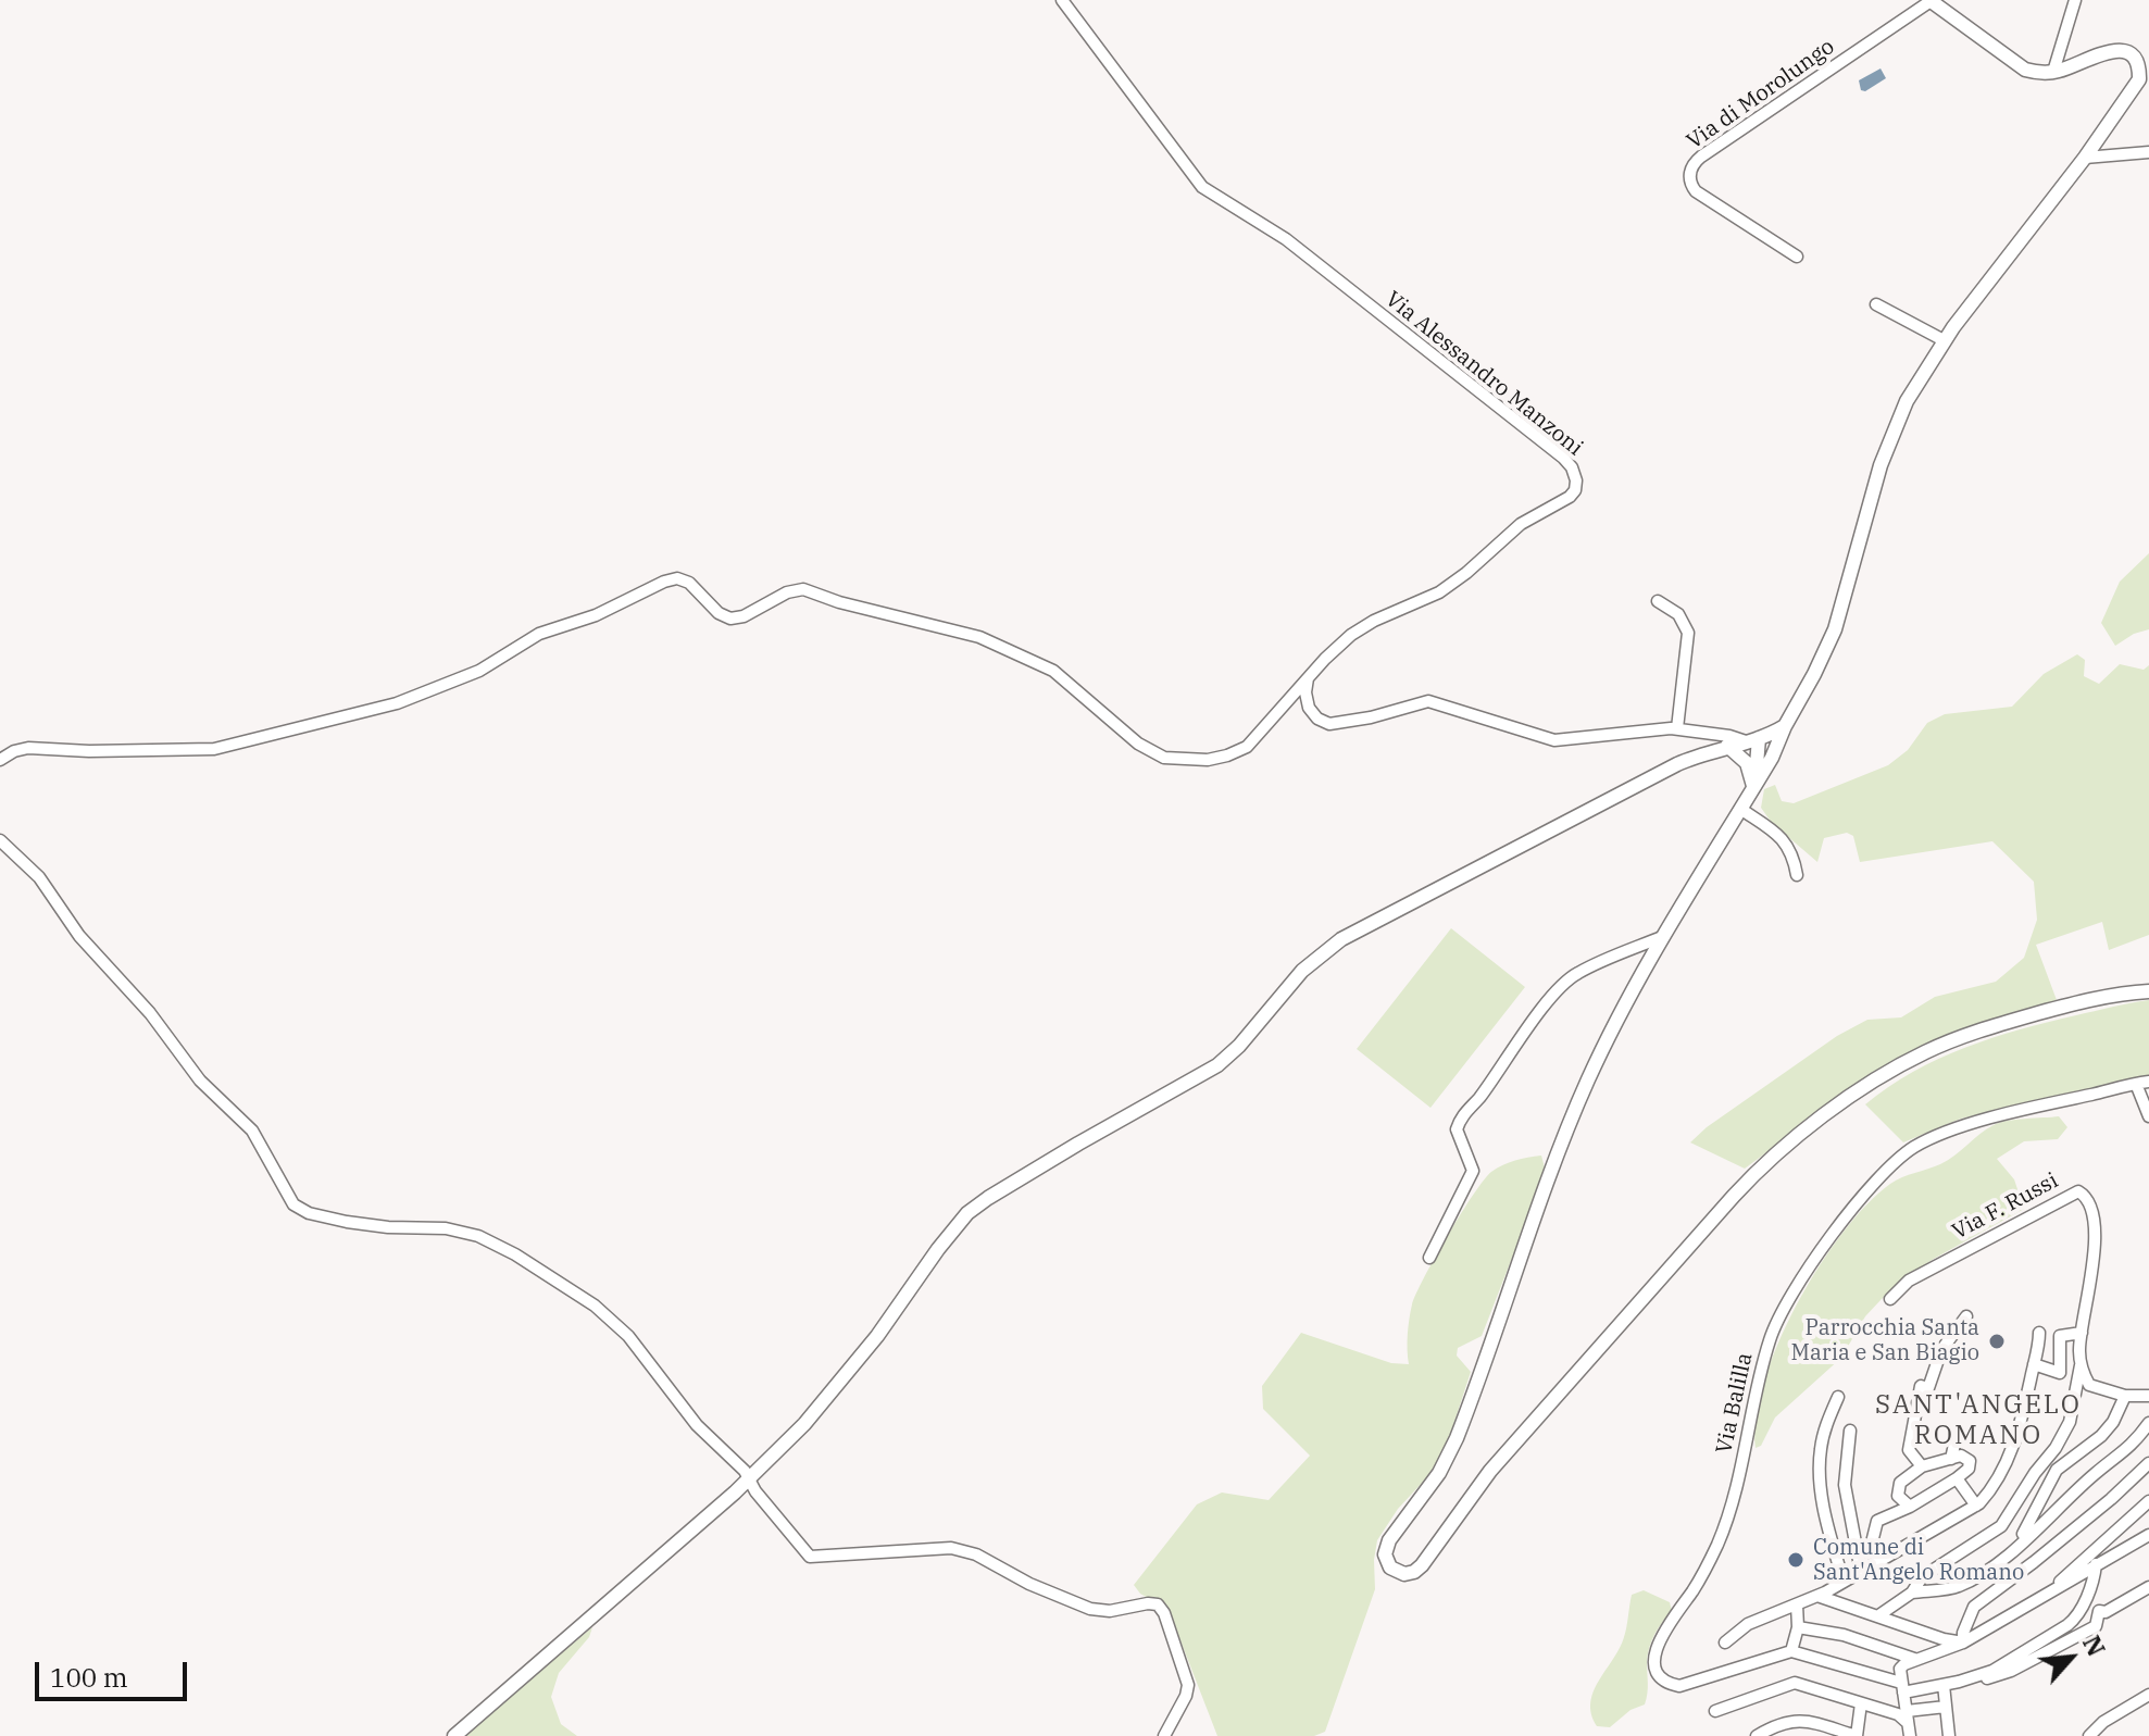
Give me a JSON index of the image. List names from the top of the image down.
{
  "streets": {
    "street": [
      "Via di Morolungo",
      "Via Alessandro Manzoni",
      "Via F. Russi",
      "Via Balilla"
    ]
  },
  "districts": ["SANT'ANGELO ROMANO"],
  "places": ["Parrocchia Santa Maria e San Biagio", "Comune di Sant'Angelo Romano"],
  "scale_bar": "100 m",
  "north": "top right"
}
